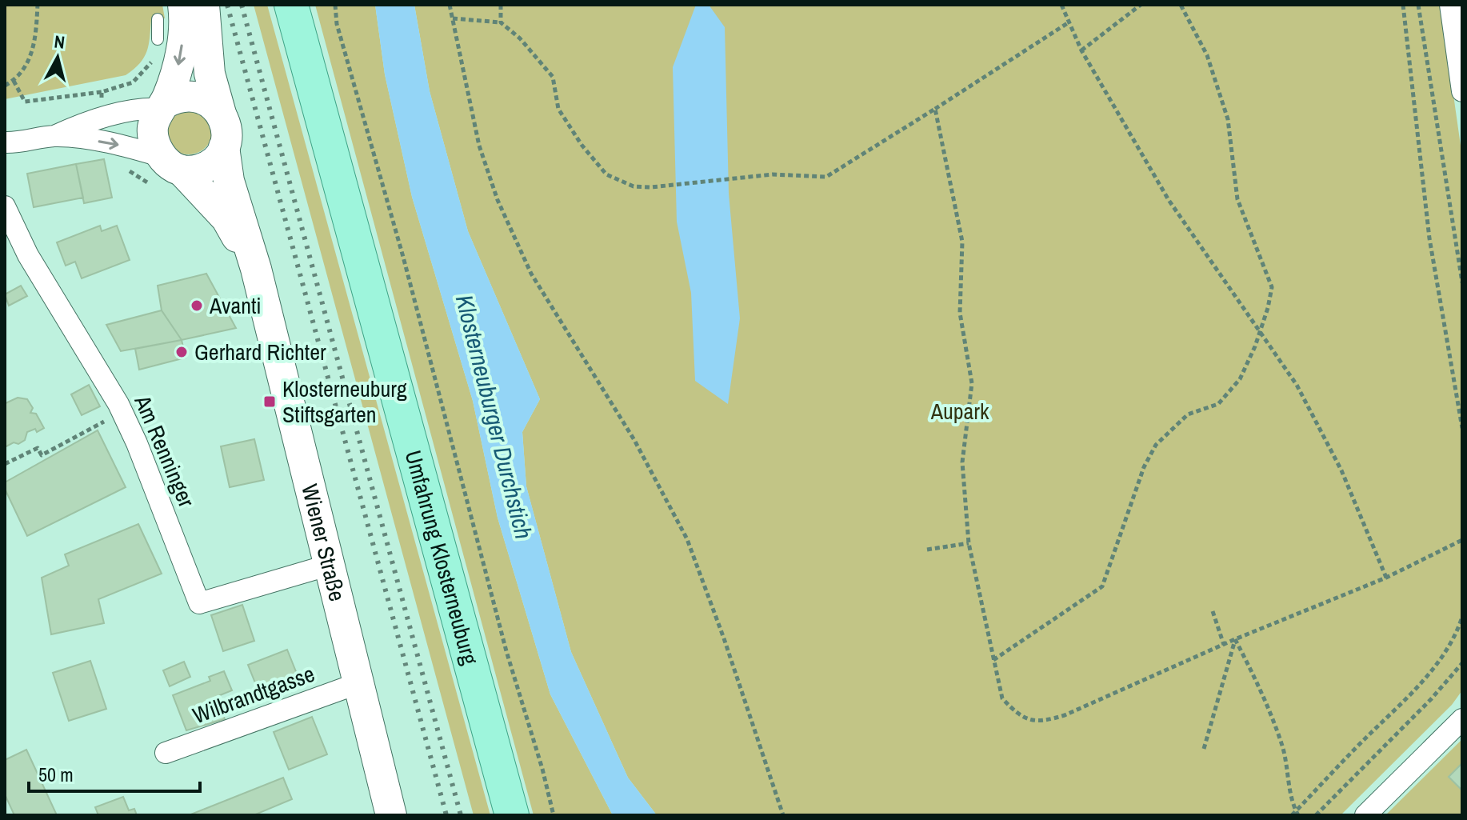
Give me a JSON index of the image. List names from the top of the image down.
{
  "streets": {
    "main road": ["Umfahrung Klosterneuburg"],
    "street": ["Am Renninger", "Wiener Straße", "Wilbrandtgasse"]
  },
  "crossings": [
    ["Am Renninger", "Wiener Straße"],
    ["Wiener Straße", "Wilbrandtgasse"]
  ],
  "water": ["Klosterneuburger Durchstich"],
  "parks": ["Aupark"],
  "places": {
    "other": ["Avanti", "Gerhard Richter"],
    "transit": ["Klosterneuburg Stiftsgarten"]
  },
  "scale_bar": "50 m",
  "north": "top"
}
